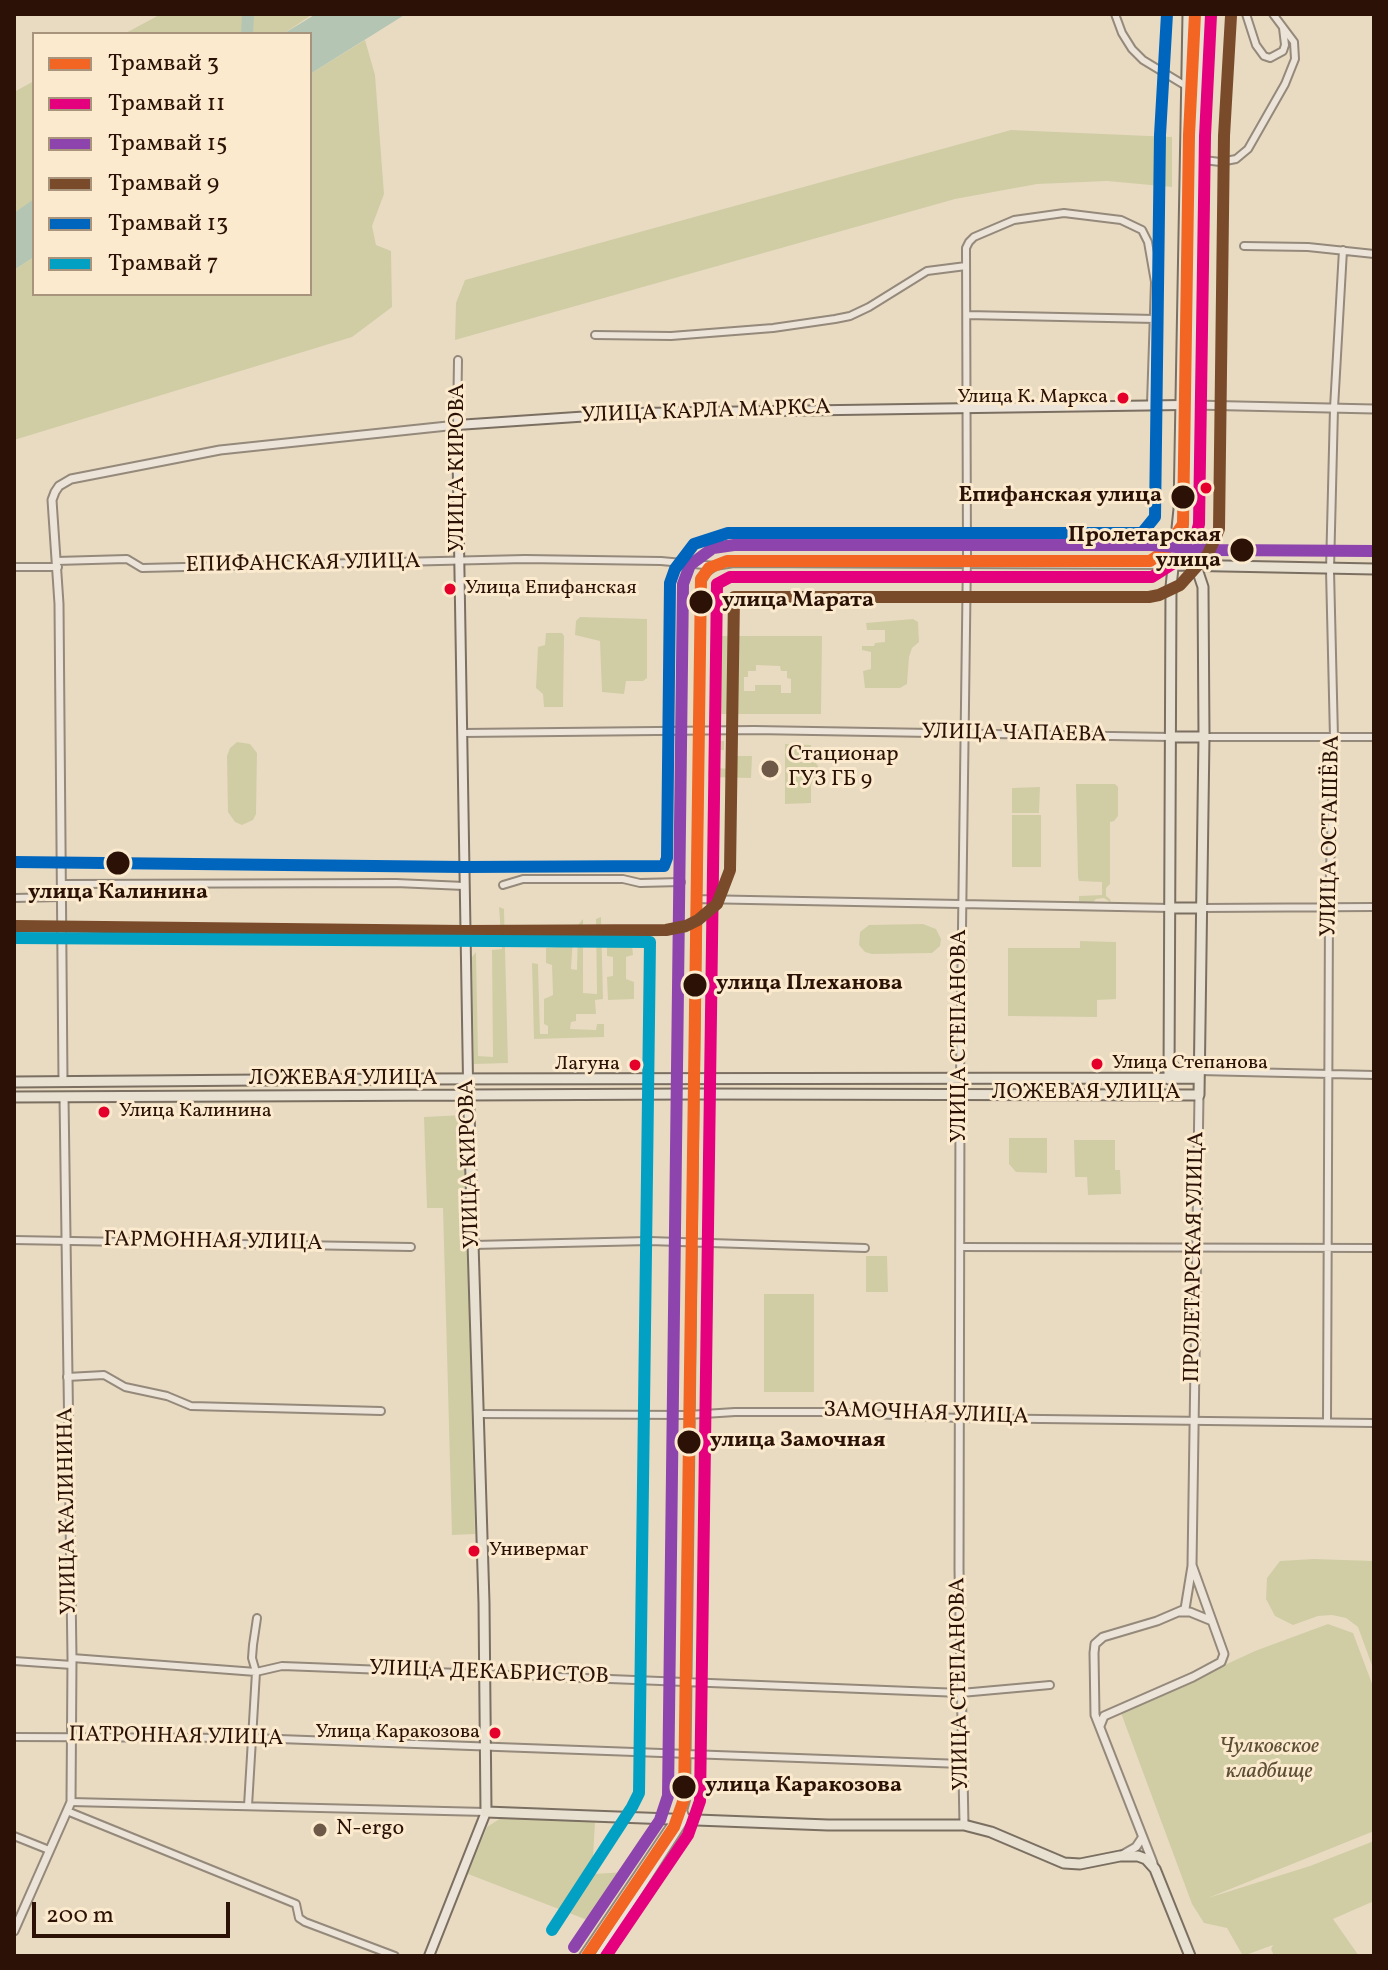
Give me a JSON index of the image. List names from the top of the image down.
{
  "streets": {
    "main road": [
      "УЛИЦА КАРЛА МАРКСА",
      "УЛИЦА КИРОВА",
      "УЛИЦА ЧАПАЕВА",
      "УЛИЦА СТЕПАНОВА",
      "ЛОЖЕВАЯ УЛИЦА",
      "ПРОЛЕТАРСКАЯ УЛИЦА",
      "УЛИЦА КАЛИНИНА"
    ],
    "street": [
      "ЕПИФАНСКАЯ УЛИЦА",
      "УЛИЦА ОСТАШЁВА",
      "ГАРМОННАЯ УЛИЦА",
      "ЗАМОЧНАЯ УЛИЦА",
      "УЛИЦА ДЕКАБРИСТОВ",
      "ПАТРОННАЯ УЛИЦА"
    ]
  },
  "crossings": [
    ["УЛИЦА КАРЛА МАРКСА", "УЛИЦА КИРОВА"],
    ["УЛИЦА КАРЛА МАРКСА", "УЛИЦА ОСТАШЁВА"],
    ["УЛИЦА КАРЛА МАРКСА", "УЛИЦА СТЕПАНОВА"],
    ["УЛИЦА КАРЛА МАРКСА", "ПРОЛЕТАРСКАЯ УЛИЦА"],
    ["УЛИЦА КАРЛА МАРКСА", "УЛИЦА КАЛИНИНА"],
    ["УЛИЦА КИРОВА", "ЕПИФАНСКАЯ УЛИЦА"],
    ["УЛИЦА КИРОВА", "УЛИЦА ЧАПАЕВА"],
    ["УЛИЦА КИРОВА", "ЛОЖЕВАЯ УЛИЦА"],
    ["УЛИЦА КИРОВА", "ЗАМОЧНАЯ УЛИЦА"],
    ["УЛИЦА КИРОВА", "УЛИЦА ДЕКАБРИСТОВ"],
    ["УЛИЦА КИРОВА", "ПАТРОННАЯ УЛИЦА"],
    ["ЕПИФАНСКАЯ УЛИЦА", "УЛИЦА СТЕПАНОВА"],
    ["ЕПИФАНСКАЯ УЛИЦА", "УЛИЦА КАЛИНИНА"],
    ["УЛИЦА ЧАПАЕВА", "УЛИЦА ОСТАШЁВА"],
    ["УЛИЦА ЧАПАЕВА", "УЛИЦА СТЕПАНОВА"],
    ["УЛИЦА ЧАПАЕВА", "ПРОЛЕТАРСКАЯ УЛИЦА"],
    ["УЛИЦА ОСТАШЁВА", "ЛОЖЕВАЯ УЛИЦА"],
    ["УЛИЦА ОСТАШЁВА", "ЗАМОЧНАЯ УЛИЦА"],
    ["УЛИЦА СТЕПАНОВА", "ЛОЖЕВАЯ УЛИЦА"],
    ["УЛИЦА СТЕПАНОВА", "ЗАМОЧНАЯ УЛИЦА"],
    ["УЛИЦА СТЕПАНОВА", "УЛИЦА ДЕКАБРИСТОВ"],
    ["УЛИЦА СТЕПАНОВА", "ПАТРОННАЯ УЛИЦА"],
    ["ЛОЖЕВАЯ УЛИЦА", "ПРОЛЕТАРСКАЯ УЛИЦА"],
    ["ЛОЖЕВАЯ УЛИЦА", "УЛИЦА КАЛИНИНА"],
    ["ГАРМОННАЯ УЛИЦА", "УЛИЦА КАЛИНИНА"],
    ["ПРОЛЕТАРСКАЯ УЛИЦА", "ЗАМОЧНАЯ УЛИЦА"],
    ["УЛИЦА КАЛИНИНА", "УЛИЦА ДЕКАБРИСТОВ"],
    ["УЛИЦА КАЛИНИНА", "ПАТРОННАЯ УЛИЦА"]
  ],
  "parks": ["Чулковское кладбище"],
  "places": [
    "Улица К. Маркса",
    "Епифанская улица",
    "Пролетарская улица",
    "Улица Епифанская",
    "улица Марата",
    "Стационар ГУЗ ГБ 9",
    "улица Калинина",
    "улица Плеханова",
    "Улица Степанова",
    "Лагуна",
    "Улица Калинина",
    "улица Замочная",
    "Универмаг",
    "Улица Каракозова",
    "улица Каракозова",
    "N-ergo"
  ],
  "lines": [
    "tram line 3",
    "tram line 13",
    "tram line 11",
    "tram line 9",
    "tram line 15",
    "tram line 7"
  ],
  "legend": [
    "Трамвай 3",
    "Трамвай 11",
    "Трамвай 15",
    "Трамвай 9",
    "Трамвай 13",
    "Трамвай 7"
  ],
  "scale_bar": "200 m"
}
